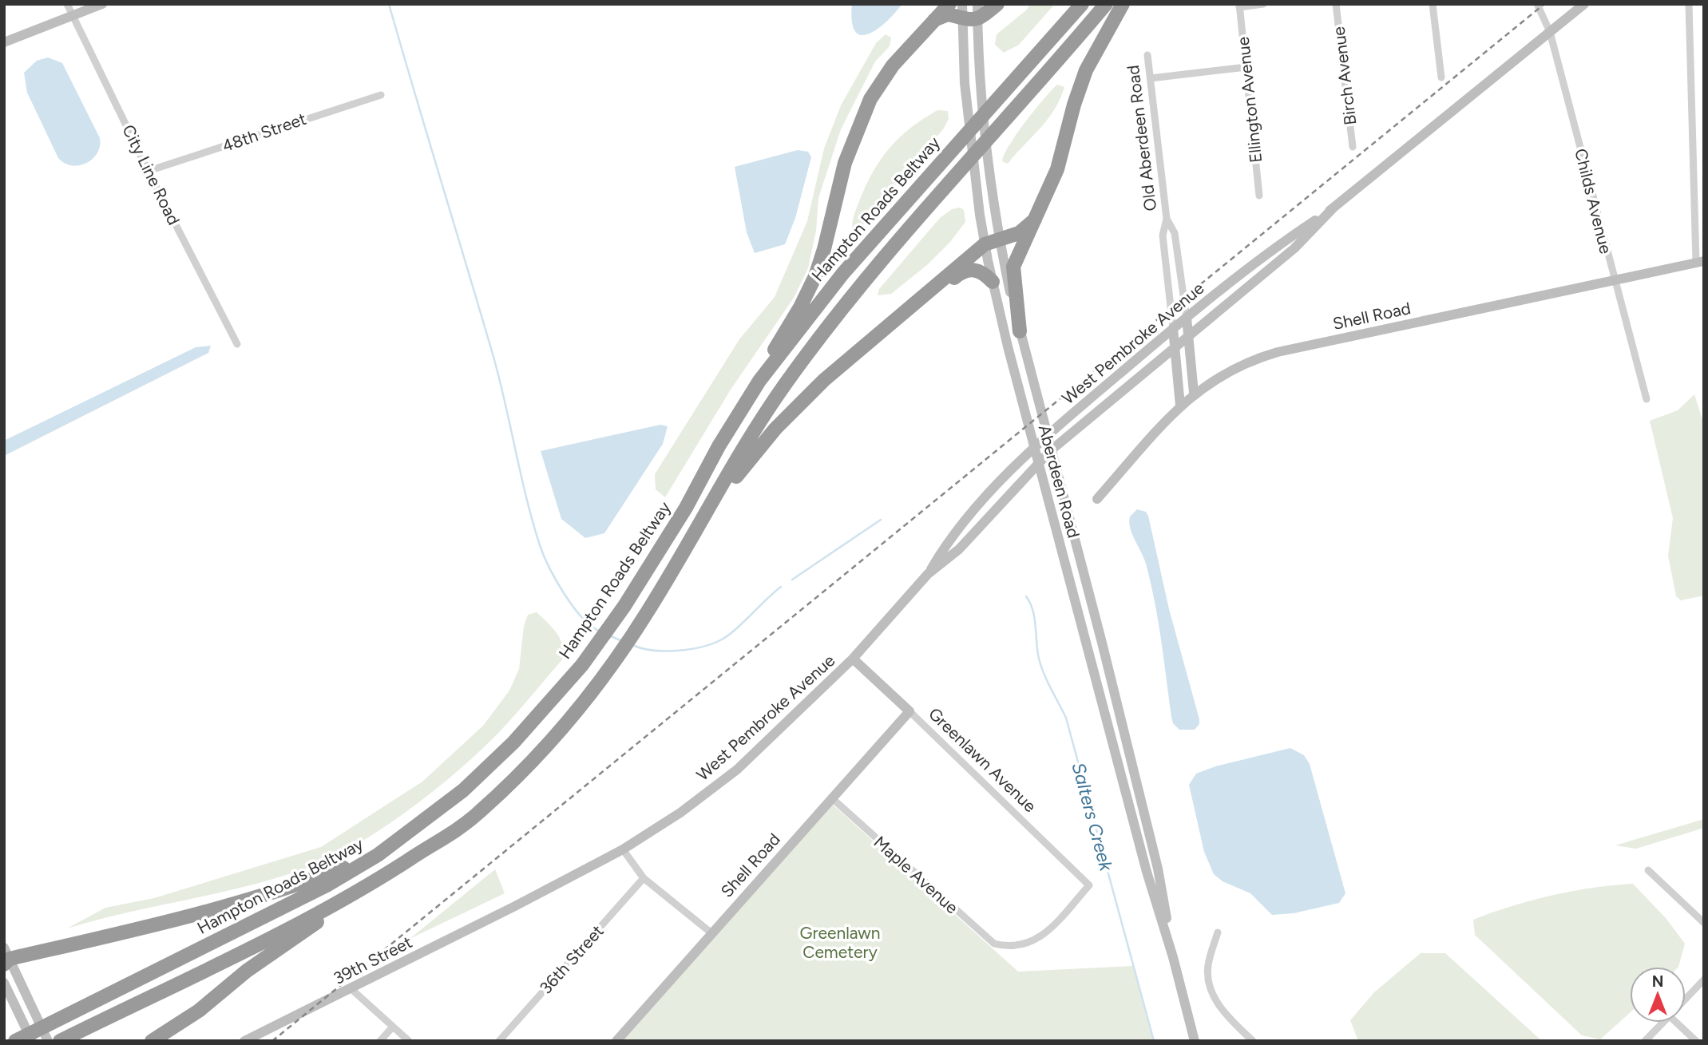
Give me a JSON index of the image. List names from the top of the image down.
{
  "streets": {
    "highway": ["Hampton Roads Beltway"],
    "main road": [
      "Old Aberdeen Road",
      "Shell Road",
      "West Pembroke Avenue",
      "Aberdeen Road",
      "Greenlawn Avenue",
      "39th Street"
    ],
    "street": [
      "Birch Avenue",
      "Ellington Avenue",
      "48th Street",
      "City Line Road",
      "Childs Avenue",
      "Maple Avenue",
      "36th Street"
    ]
  },
  "crossings": [
    ["48th Street", "City Line Road"],
    ["Old Aberdeen Road", "Shell Road"],
    ["Old Aberdeen Road", "West Pembroke Avenue"],
    ["Childs Avenue", "Shell Road"],
    ["Childs Avenue", "West Pembroke Avenue"],
    ["Shell Road", "Greenlawn Avenue"],
    ["Shell Road", "Maple Avenue"],
    ["West Pembroke Avenue", "Aberdeen Road"],
    ["West Pembroke Avenue", "Greenlawn Avenue"],
    ["West Pembroke Avenue", "39th Street"],
    ["Greenlawn Avenue", "Maple Avenue"]
  ],
  "water": ["Salters Creek"],
  "parks": ["Greenlawn Cemetery"],
  "north": "top"
}
